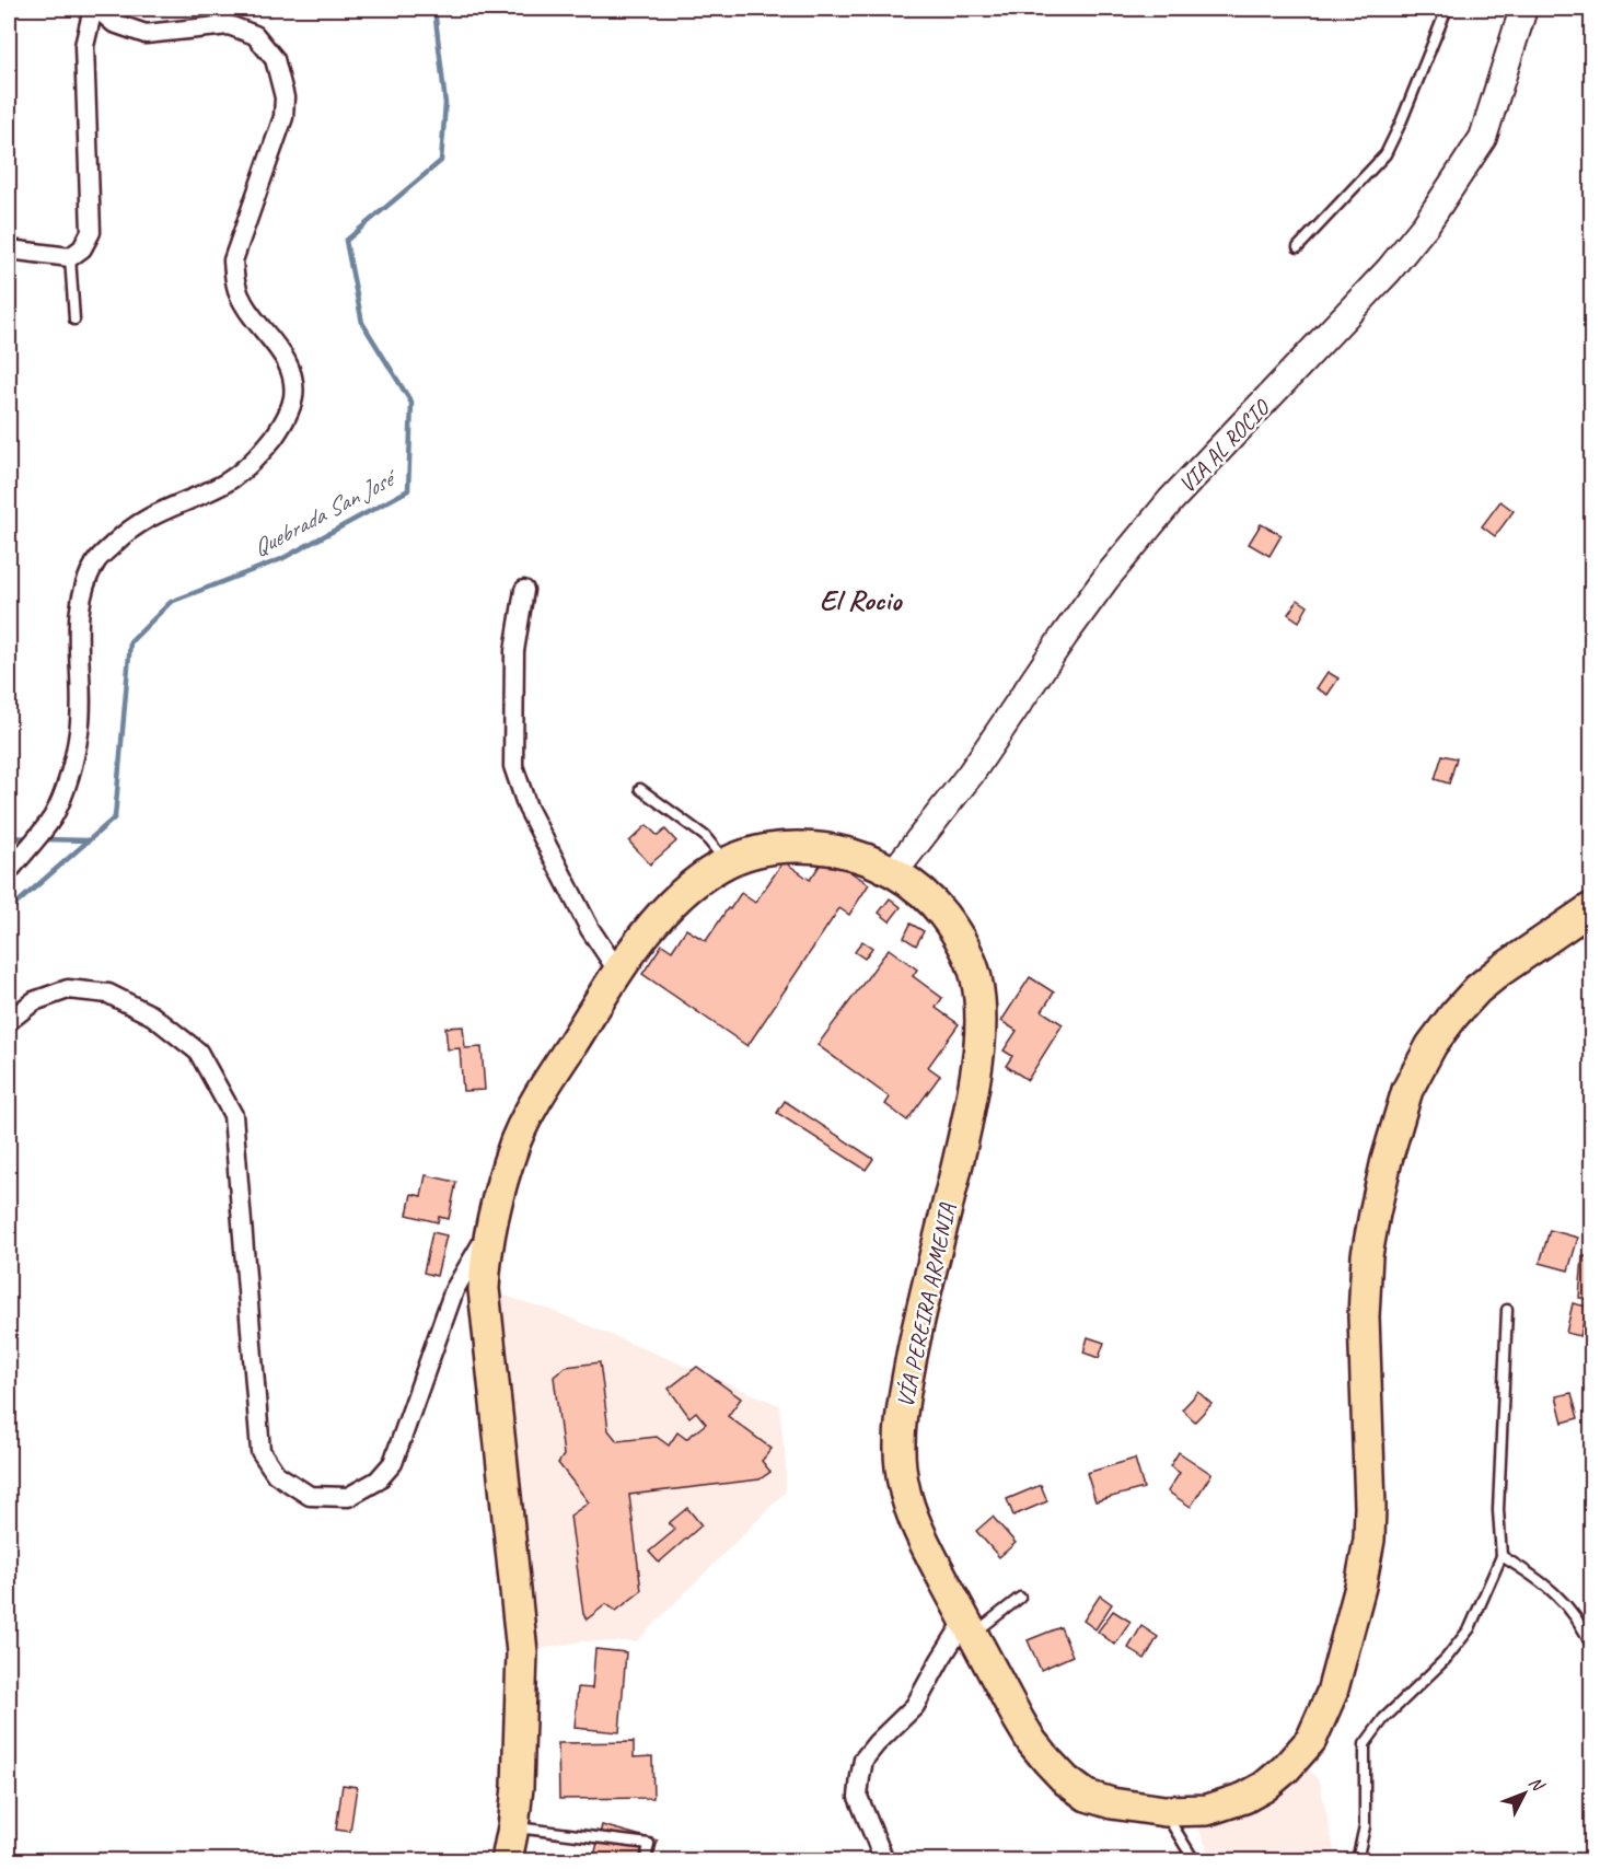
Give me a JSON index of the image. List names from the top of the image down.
{
  "streets": {
    "main road": ["VIA AL ROCIO", "VÍA PEREIRA ARMENIA"]
  },
  "crossings": [
    ["VIA AL ROCIO", "VÍA PEREIRA ARMENIA"]
  ],
  "districts": ["El Rocio"],
  "water": ["Quebrada San José"],
  "north": "top right"
}
